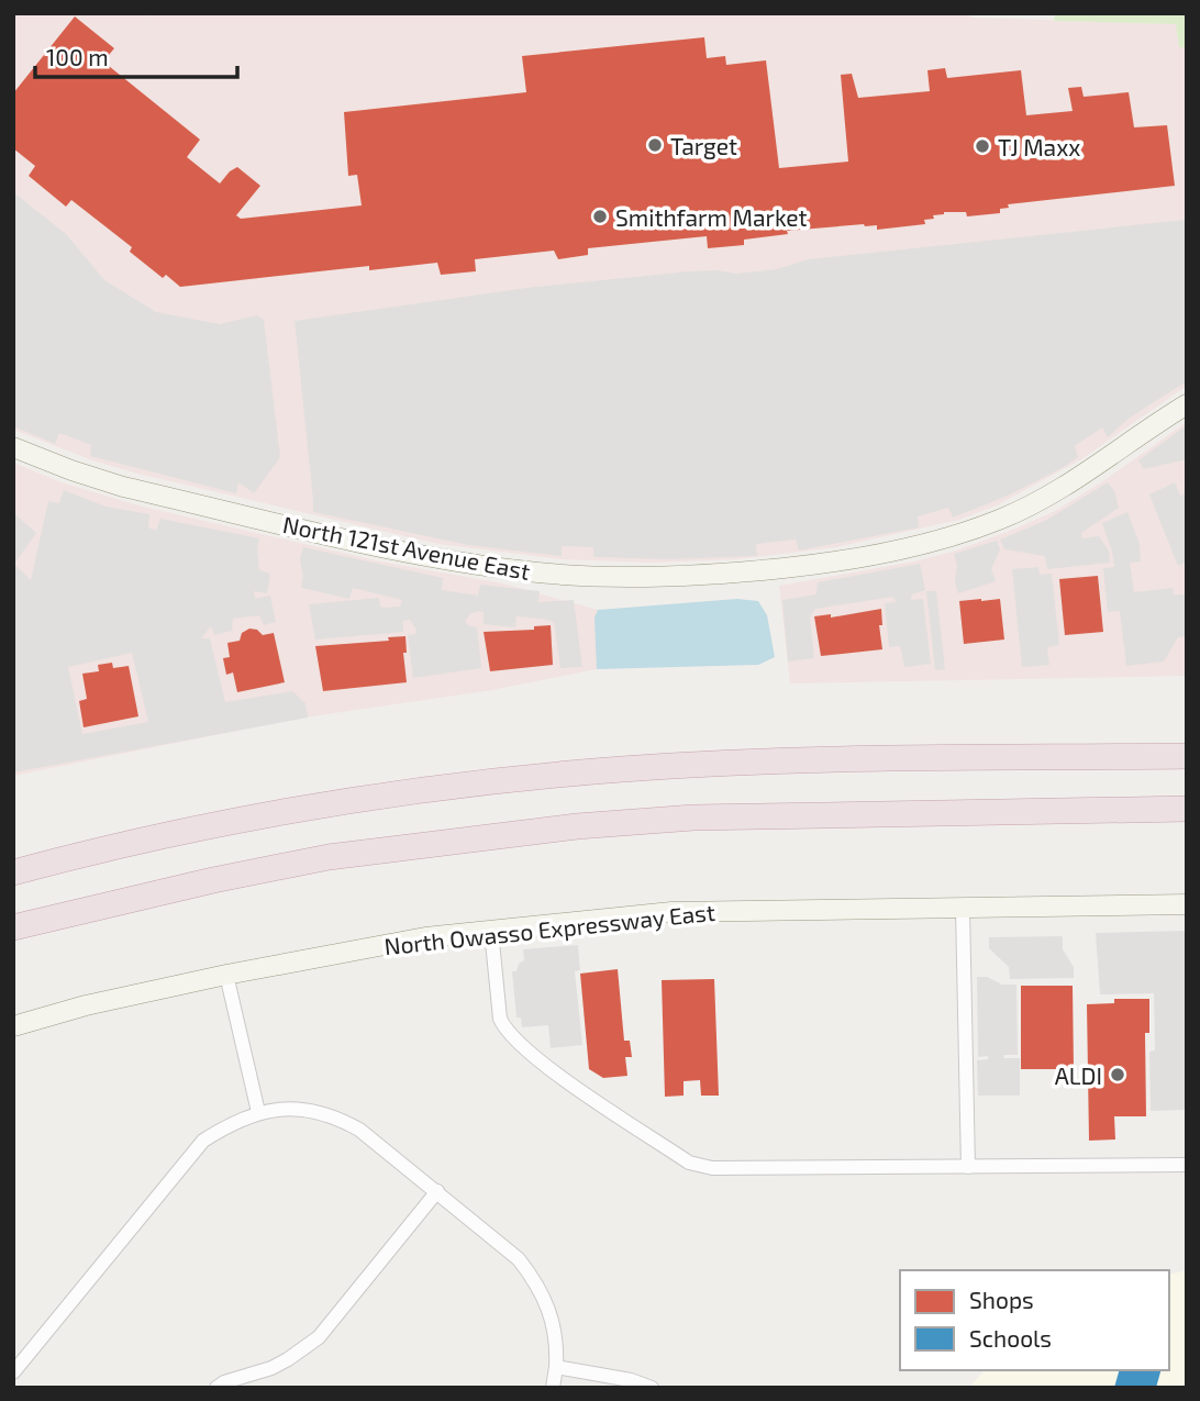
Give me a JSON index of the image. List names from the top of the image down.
{
  "streets": {
    "street": ["North 121st Avenue East", "North Owasso Expressway East"]
  },
  "places": [
    "Target",
    "TJ Maxx",
    "Smithfarm Market",
    "ALDI"
  ],
  "legend": ["Shops", "Schools"],
  "scale_bar": "100 m"
}
